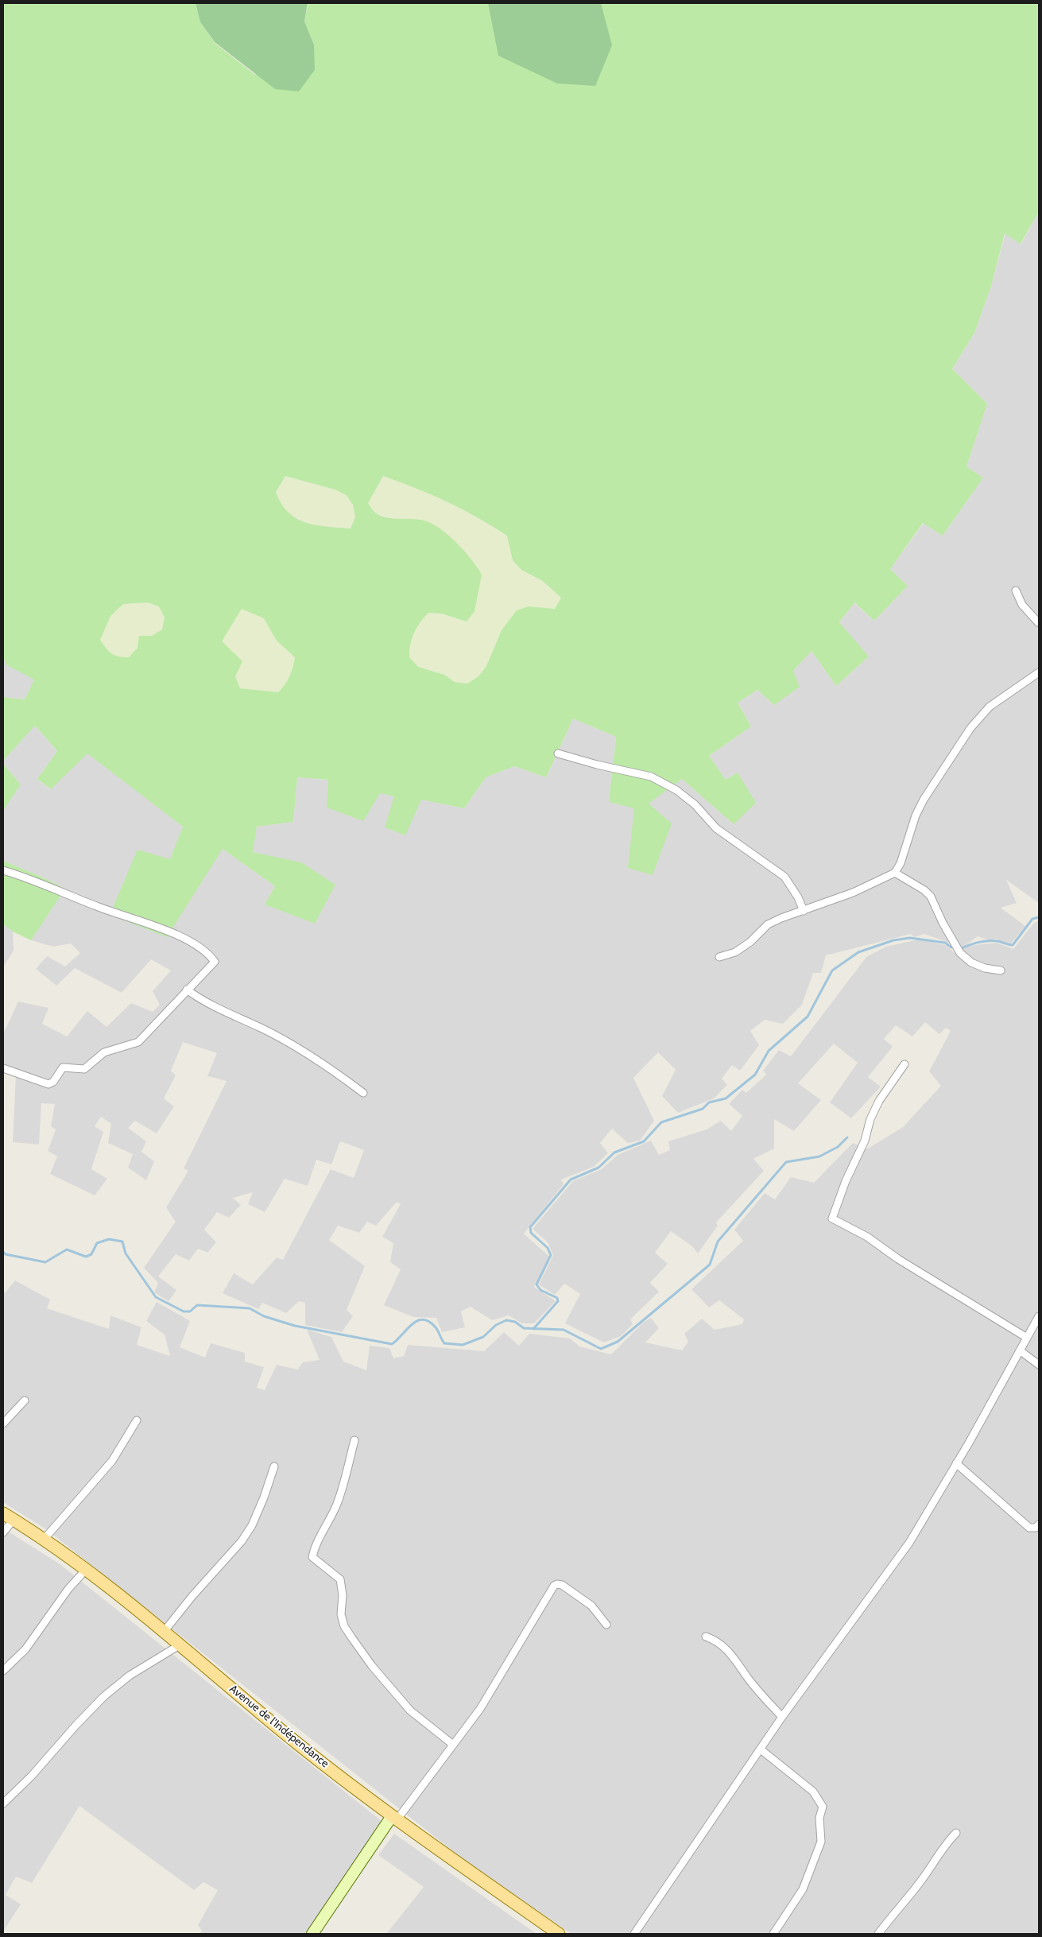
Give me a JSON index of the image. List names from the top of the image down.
{
  "streets": {
    "main road": ["Avenue de l'Indépendance"]
  }
}
